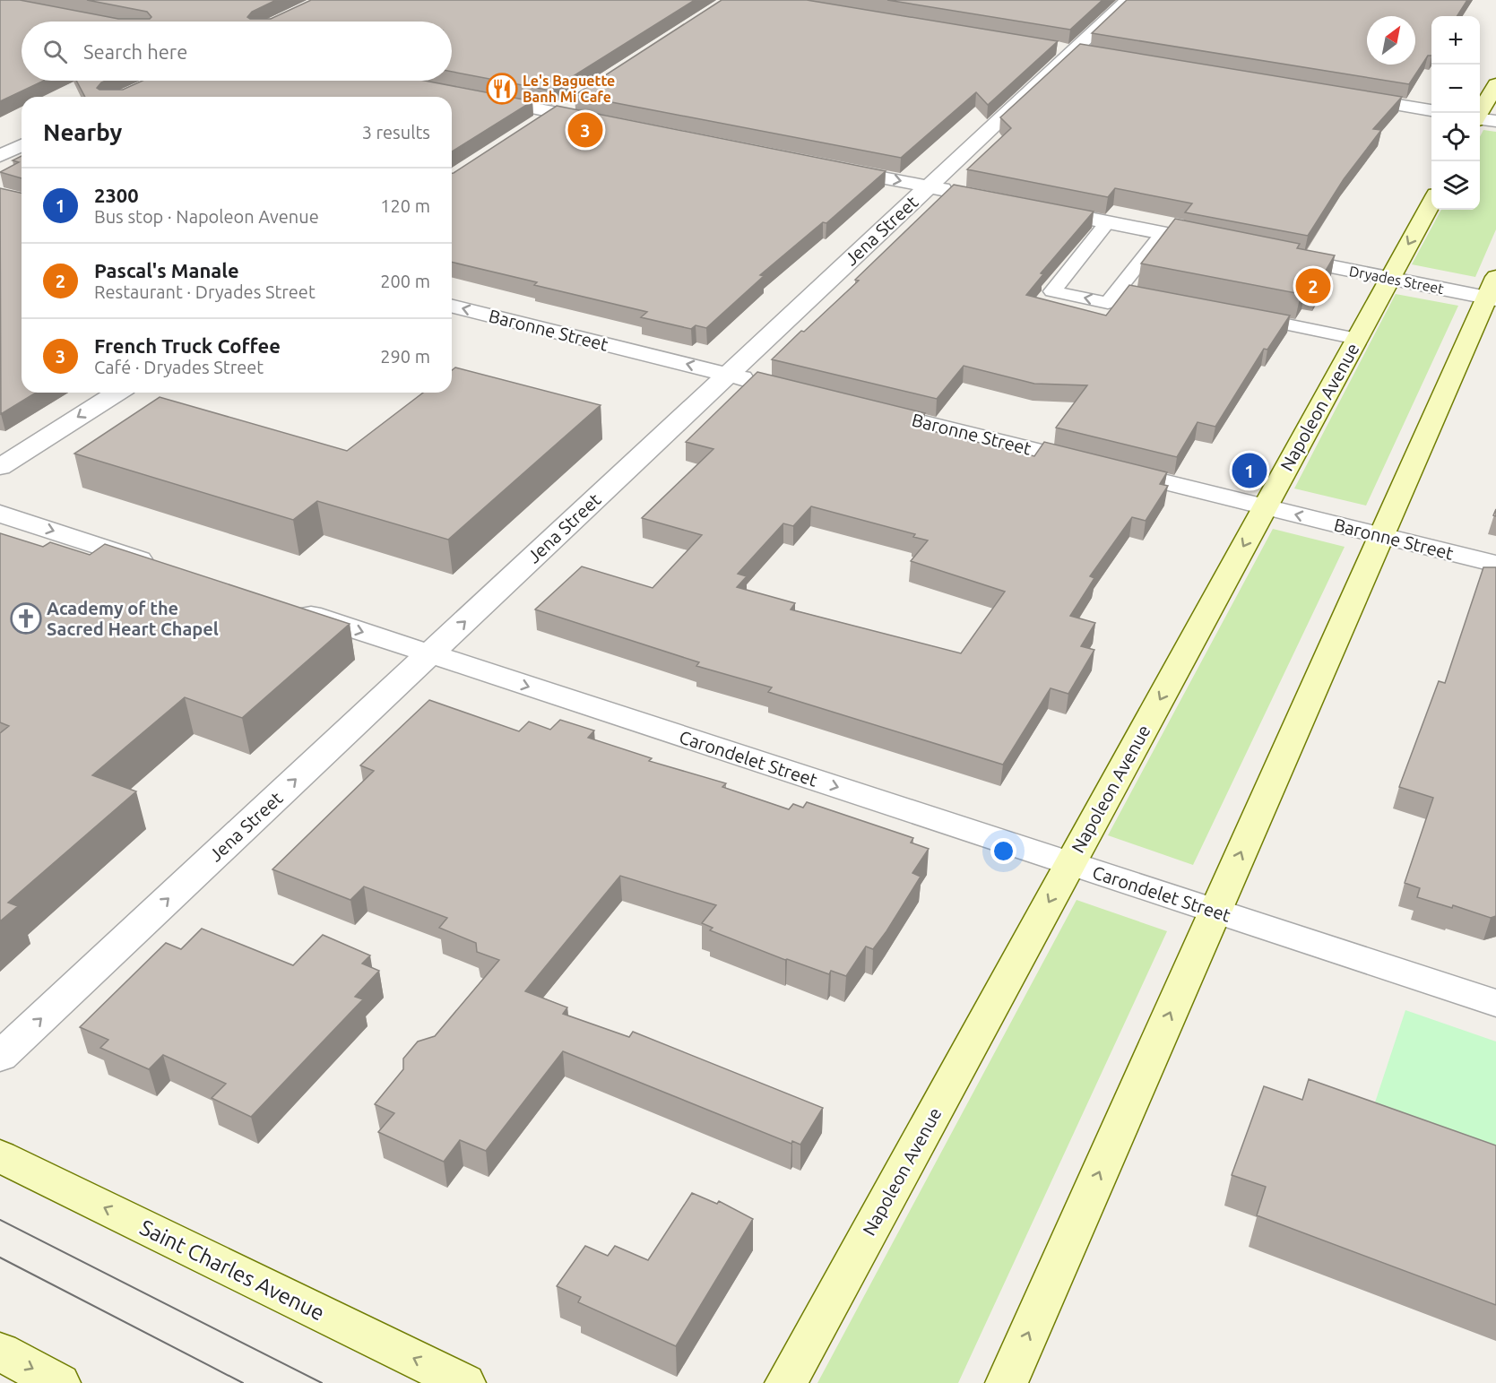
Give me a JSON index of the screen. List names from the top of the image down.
{
  "streets": {
    "main road": ["Napoleon Avenue", "Saint Charles Avenue"],
    "street": [
      "Jena Street",
      "Dryades Street",
      "Baronne Street",
      "Carondelet Street"
    ]
  },
  "crossings": [
    ["Jena Street", "Baronne Street"],
    ["Jena Street", "Carondelet Street"],
    ["Dryades Street", "Napoleon Avenue"],
    ["Baronne Street", "Napoleon Avenue"],
    ["Napoleon Avenue", "Carondelet Street"]
  ],
  "one_way": [
    "Jena Street",
    "Baronne Street",
    "Carondelet Street",
    "Saint Charles Avenue"
  ],
  "places": {
    "restaurant": ["Le's Baguette Banh Mi Cafe"],
    "church": ["Academy of the Sacred Heart Chapel"]
  },
  "north": "top right",
  "page": {
    "map_buttons": ["+", "−"],
    "search": "Search here",
    "heading": ["Nearby", "3 results"],
    "pins": ["3", "2", "1"],
    "list": [
      {
        "mark": "1",
        "name": "2300",
        "note": "Bus stop · Napoleon Avenue",
        "value": "120 m"
      },
      {
        "mark": "2",
        "name": "Pascal's Manale",
        "note": "Restaurant · Dryades Street",
        "value": "200 m"
      },
      {
        "mark": "3",
        "name": "French Truck Coffee",
        "note": "Café · Dryades Street",
        "value": "290 m"
      }
    ]
  }
}
